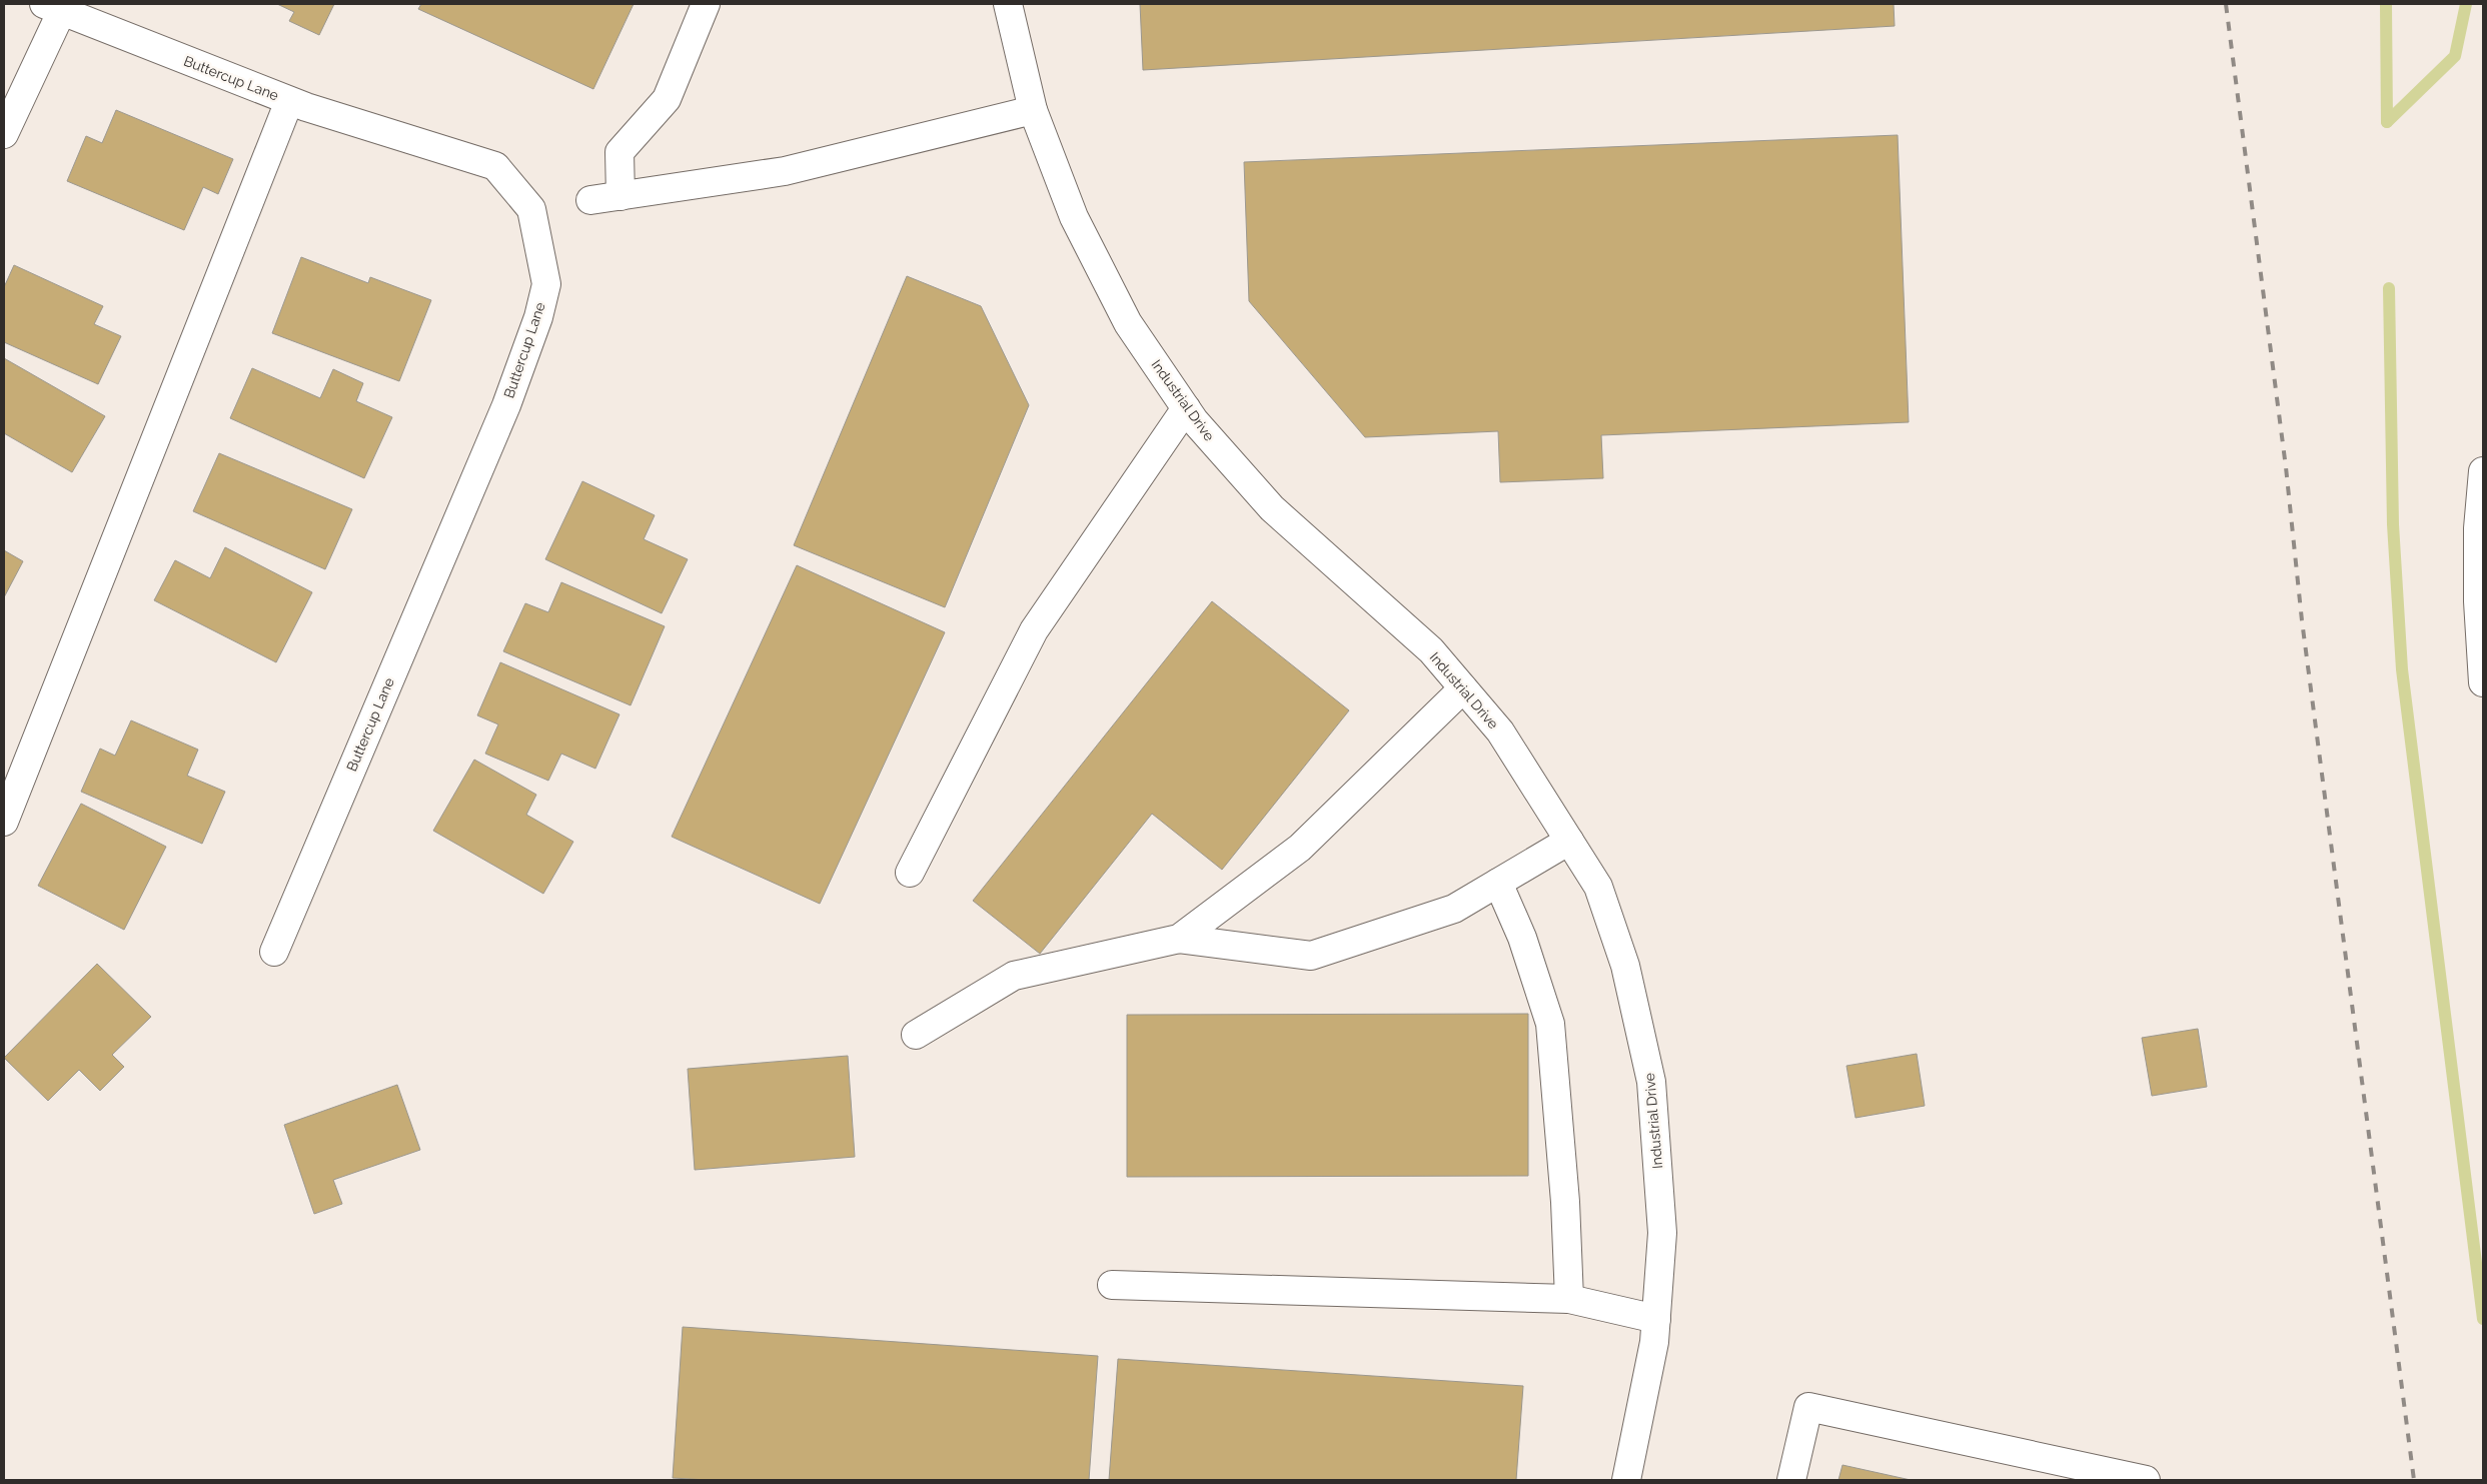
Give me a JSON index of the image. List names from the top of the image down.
{
  "streets": {
    "street": ["Buttercup Lane", "Industrial Drive"]
  }
}
